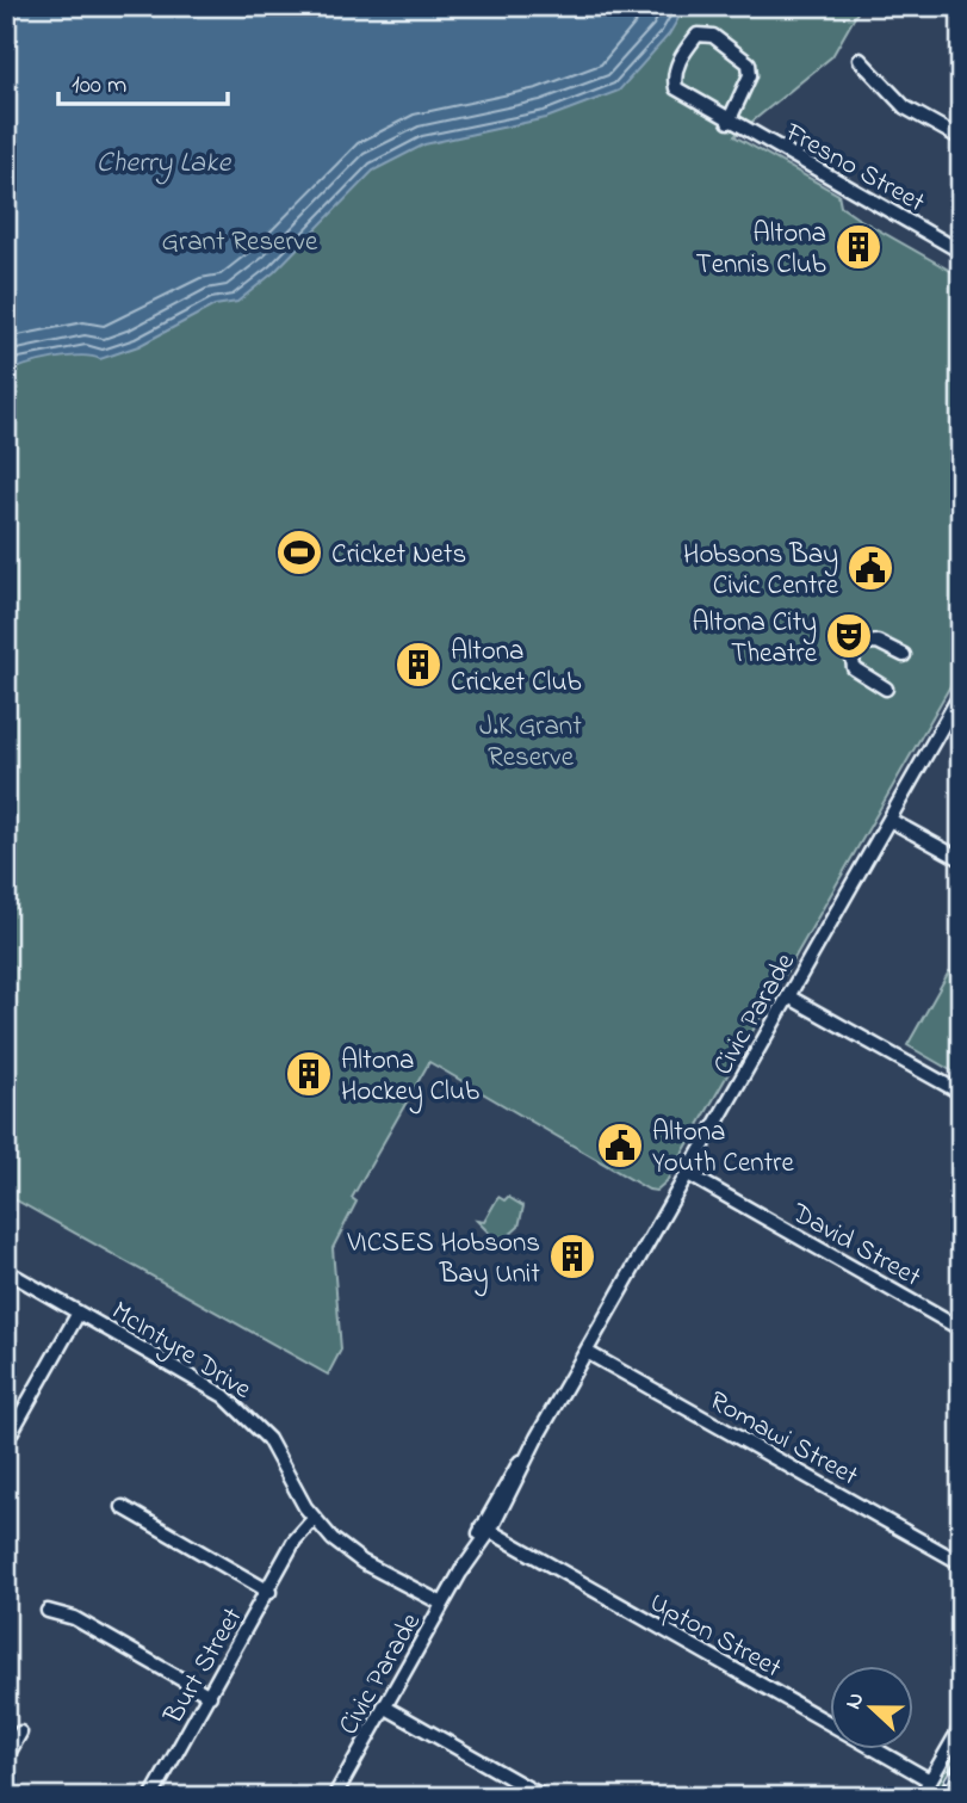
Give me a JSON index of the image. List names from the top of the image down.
{
  "streets": {
    "street": [
      "Fresno Street",
      "Civic Parade",
      "David Street",
      "McIntyre Drive",
      "Romawi Street",
      "Upton Street",
      "Burt Street"
    ]
  },
  "crossings": [
    ["Civic Parade", "David Street"],
    ["Civic Parade", "McIntyre Drive"],
    ["Civic Parade", "Romawi Street"],
    ["Civic Parade", "Upton Street"],
    ["McIntyre Drive", "Burt Street"]
  ],
  "water": ["Cherry Lake"],
  "parks": ["Grant Reserve", "J.K Grant Reserve"],
  "places": {
    "building": [
      "Altona Tennis Club",
      "Altona Cricket Club",
      "Altona Hockey Club",
      "VICSES Hobsons Bay Unit"
    ],
    "sports": ["Cricket Nets"],
    "public building": ["Hobsons Bay Civic Centre", "Altona Youth Centre"],
    "theatre": ["Altona City Theatre"]
  },
  "scale_bar": "100 m",
  "north": "left"
}
